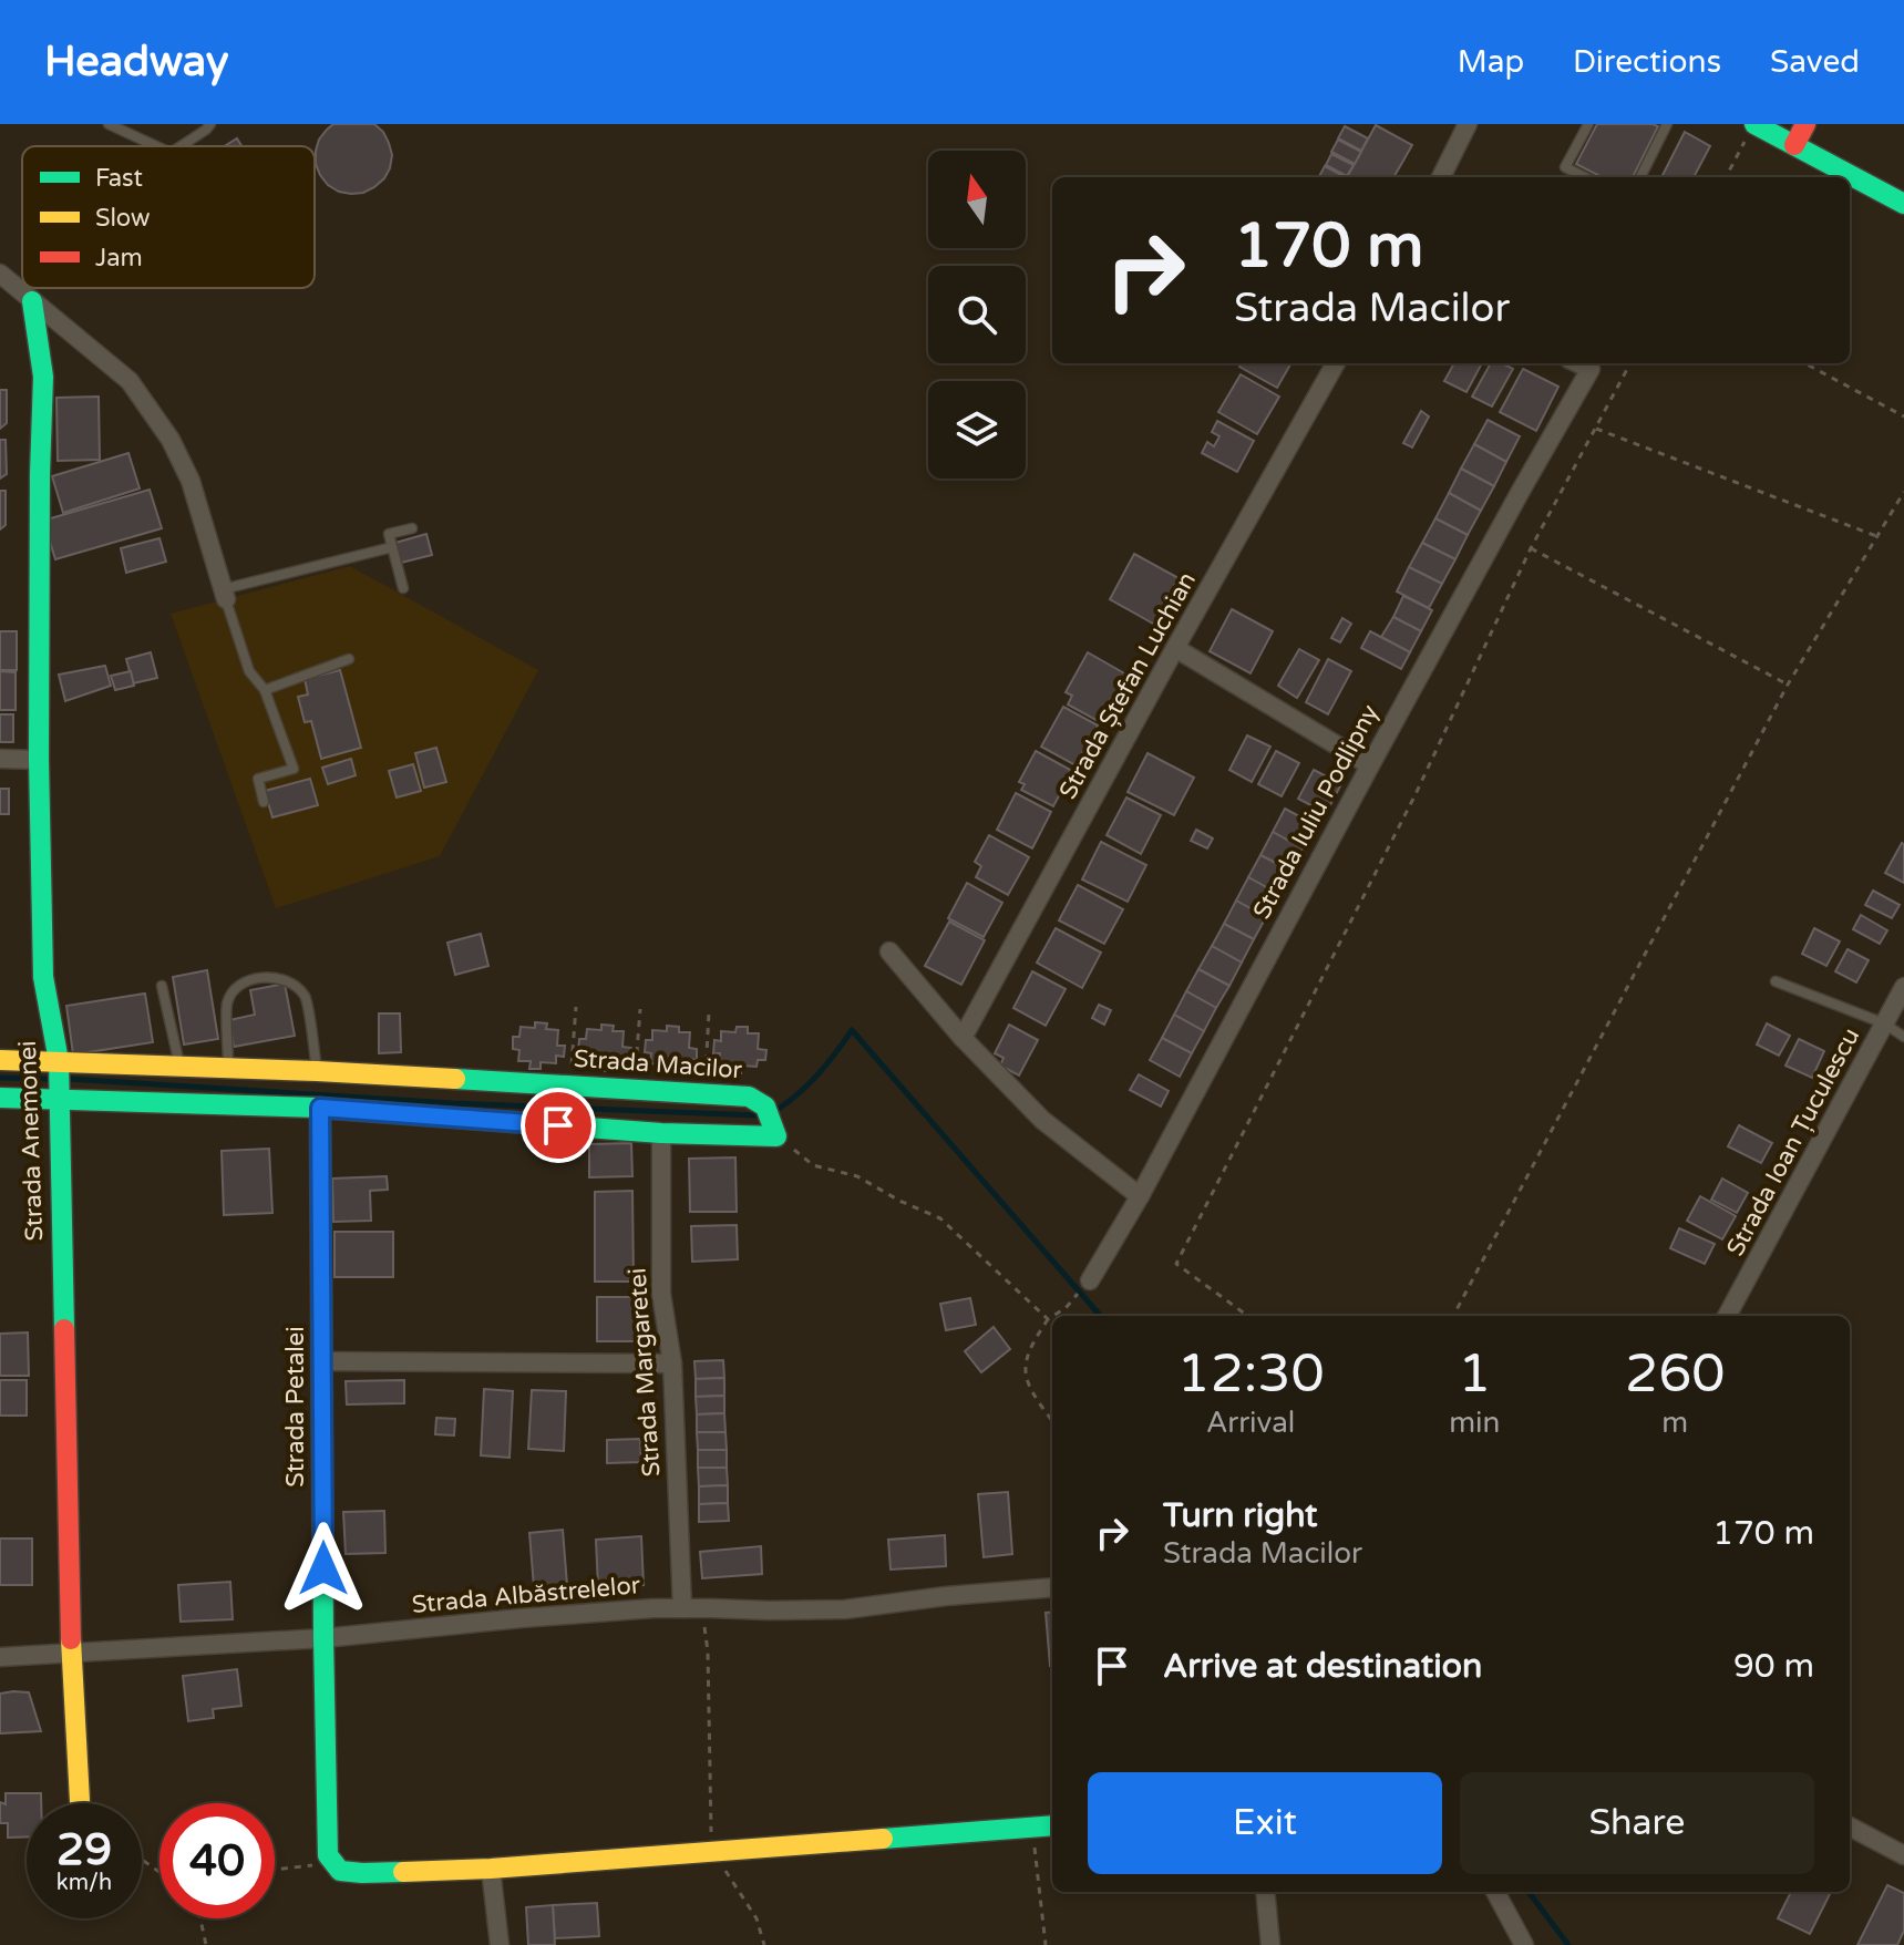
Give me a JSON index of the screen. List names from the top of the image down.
{
  "streets": {
    "street": [
      "Strada Ștefan Luchian",
      "Strada Iuliu Podlipny",
      "Strada Macilor",
      "Strada Anemonei",
      "Strada Ioan Țuculescu",
      "Strada Margaretei",
      "Strada Petalei",
      "Strada Albăstrelelor"
    ]
  },
  "crossings": [
    ["Strada Macilor", "Strada Anemonei"],
    ["Strada Anemonei", "Strada Albăstrelelor"],
    ["Strada Margaretei", "Strada Albăstrelelor"],
    ["Strada Petalei", "Strada Albăstrelelor"]
  ],
  "legend": ["Fast", "Slow", "Jam"],
  "north": "top",
  "page": {
    "header": "Headway",
    "nav": ["Map", "Directions", "Saved"],
    "turn": ["170 m", "Strada Macilor"],
    "eta": [
      "12:30",
      "Arrival",
      "1",
      "min",
      "260",
      "m"
    ],
    "list": [
      {
        "name": "Turn right",
        "note": "Strada Macilor",
        "value": "170 m"
      },
      {
        "name": "Arrive at destination",
        "value": "90 m"
      }
    ],
    "buttons": ["Exit", "Share"],
    "speed": "29 km/h",
    "limit": "40"
  }
}
